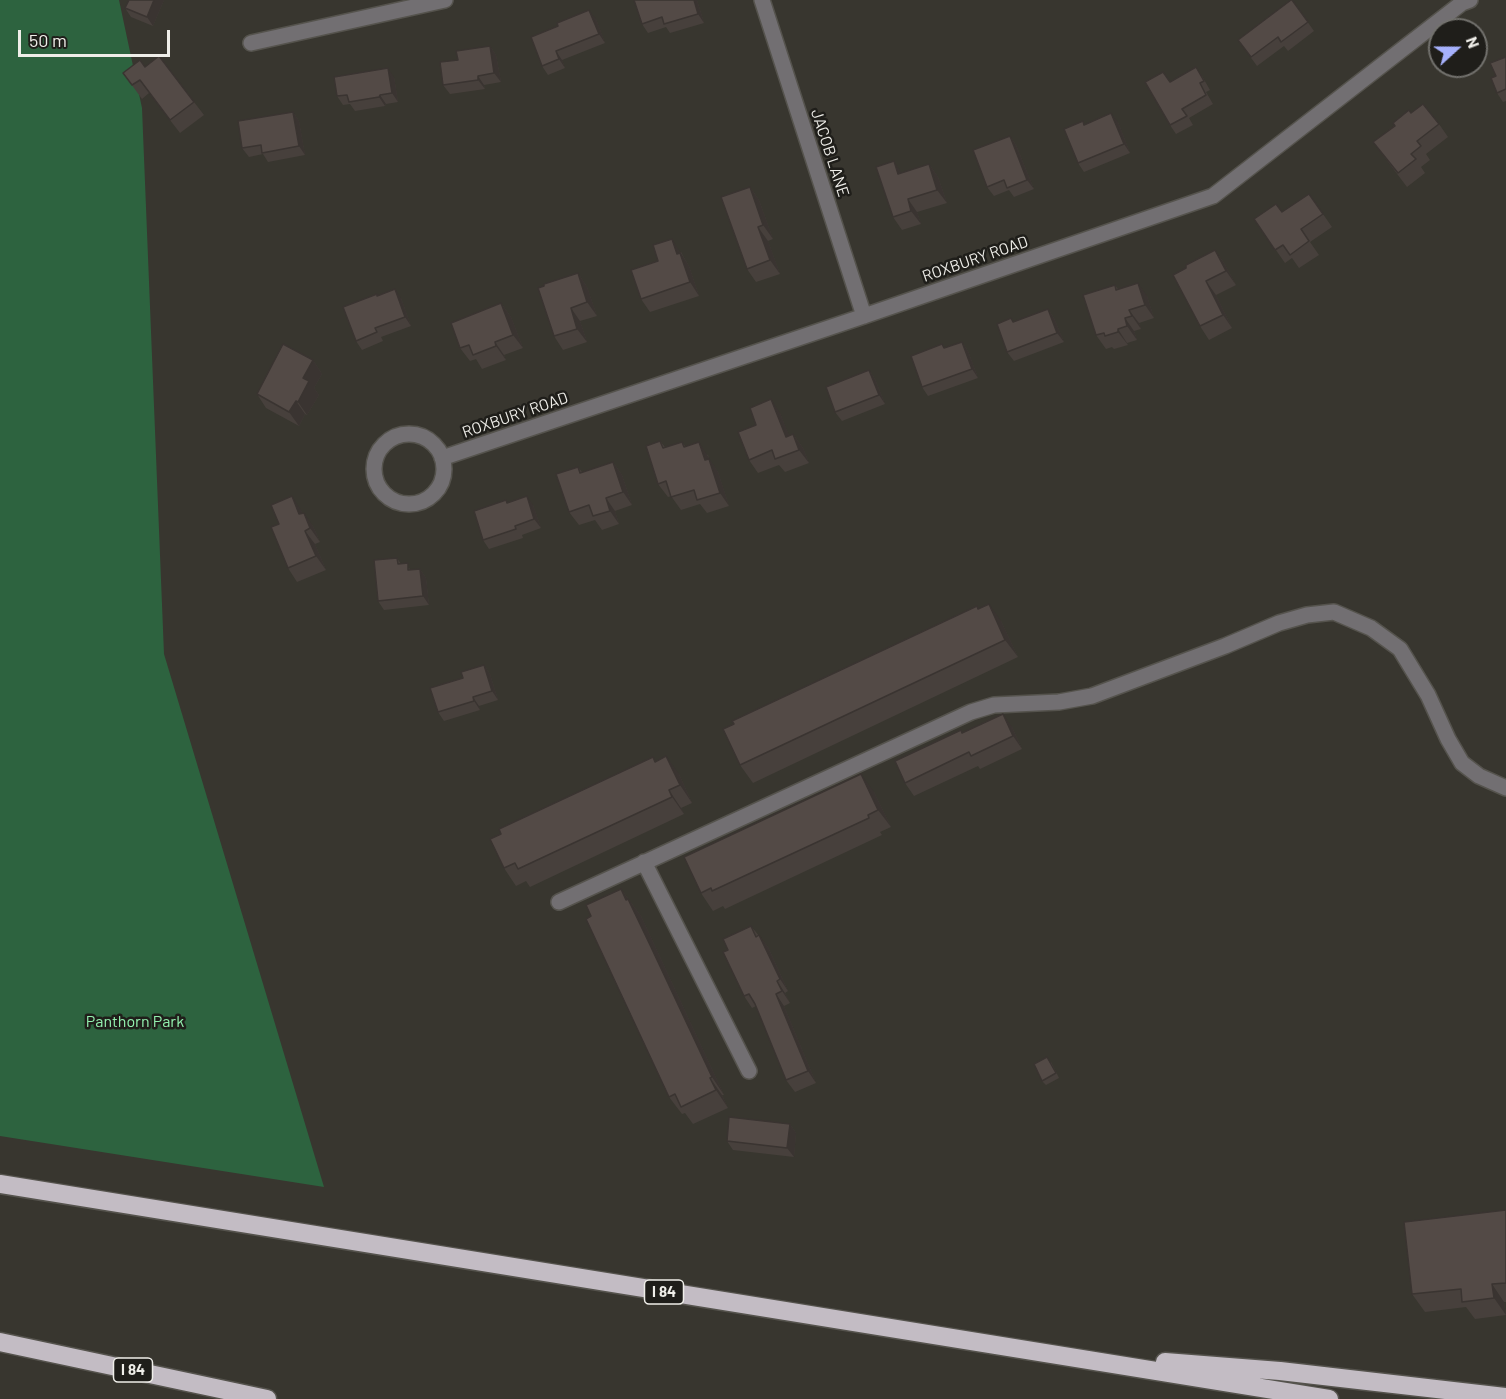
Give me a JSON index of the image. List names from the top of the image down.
{
  "streets": {
    "highway": ["I 84"],
    "street": ["JACOB LANE", "ROXBURY ROAD"]
  },
  "crossings": [
    ["JACOB LANE", "ROXBURY ROAD"]
  ],
  "parks": ["Panthorn Park"],
  "scale_bar": "50 m",
  "north": "right"
}
